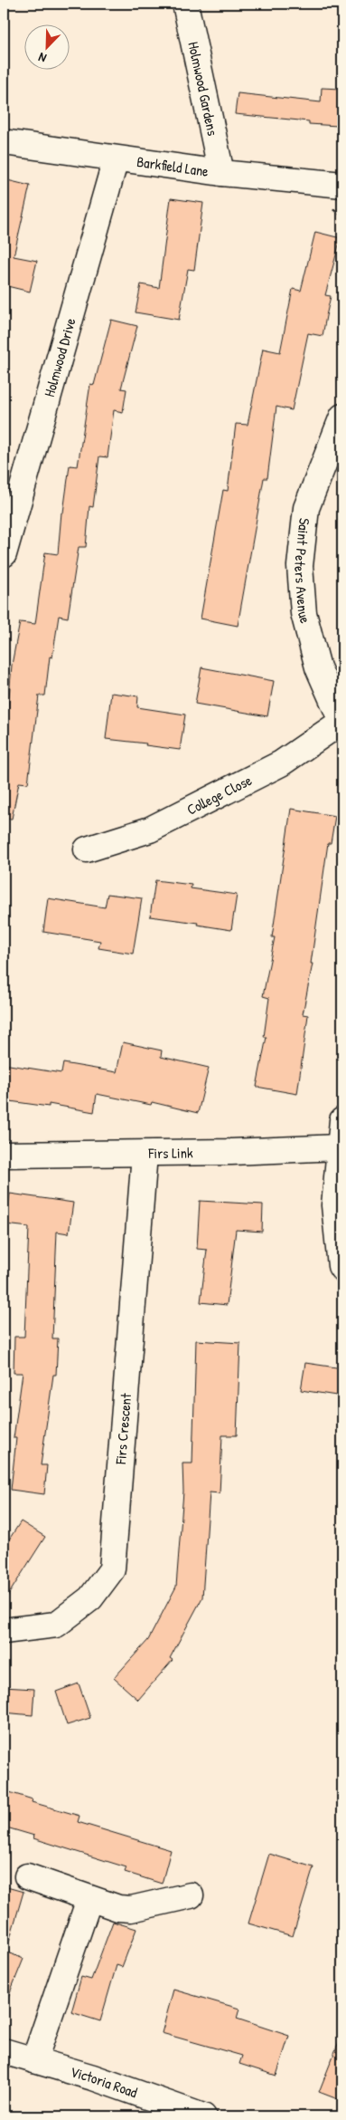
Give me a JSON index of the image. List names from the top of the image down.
{
  "streets": {
    "street": [
      "Holmwood Gardens",
      "Barkfield Lane",
      "Holmwood Drive",
      "Saint Peters Avenue",
      "College Close",
      "Firs Link",
      "Firs Crescent",
      "Victoria Road"
    ]
  },
  "crossings": [
    ["Holmwood Gardens", "Barkfield Lane"],
    ["Barkfield Lane", "Holmwood Drive"],
    ["Saint Peters Avenue", "College Close"],
    ["Firs Link", "Firs Crescent"]
  ],
  "north": "bottom left"
}
